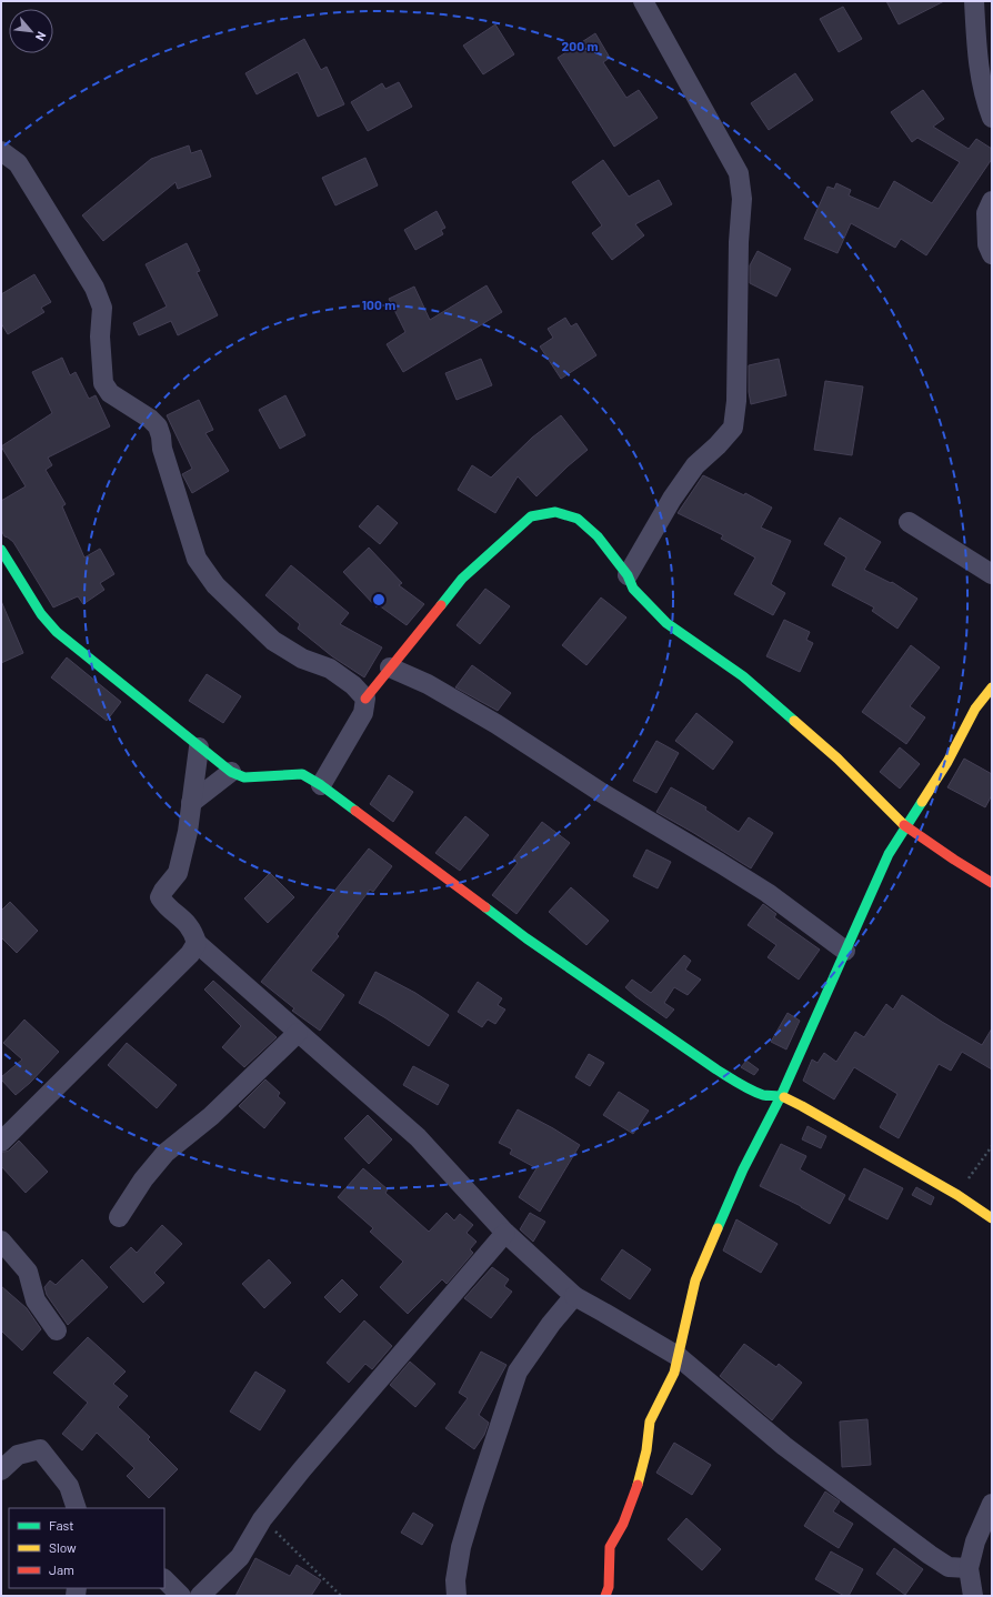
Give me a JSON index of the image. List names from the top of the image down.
{
  "legend": ["Fast", "Slow", "Jam"],
  "north": "bottom right",
  "rings": ["200 m", "100 m"]
}
